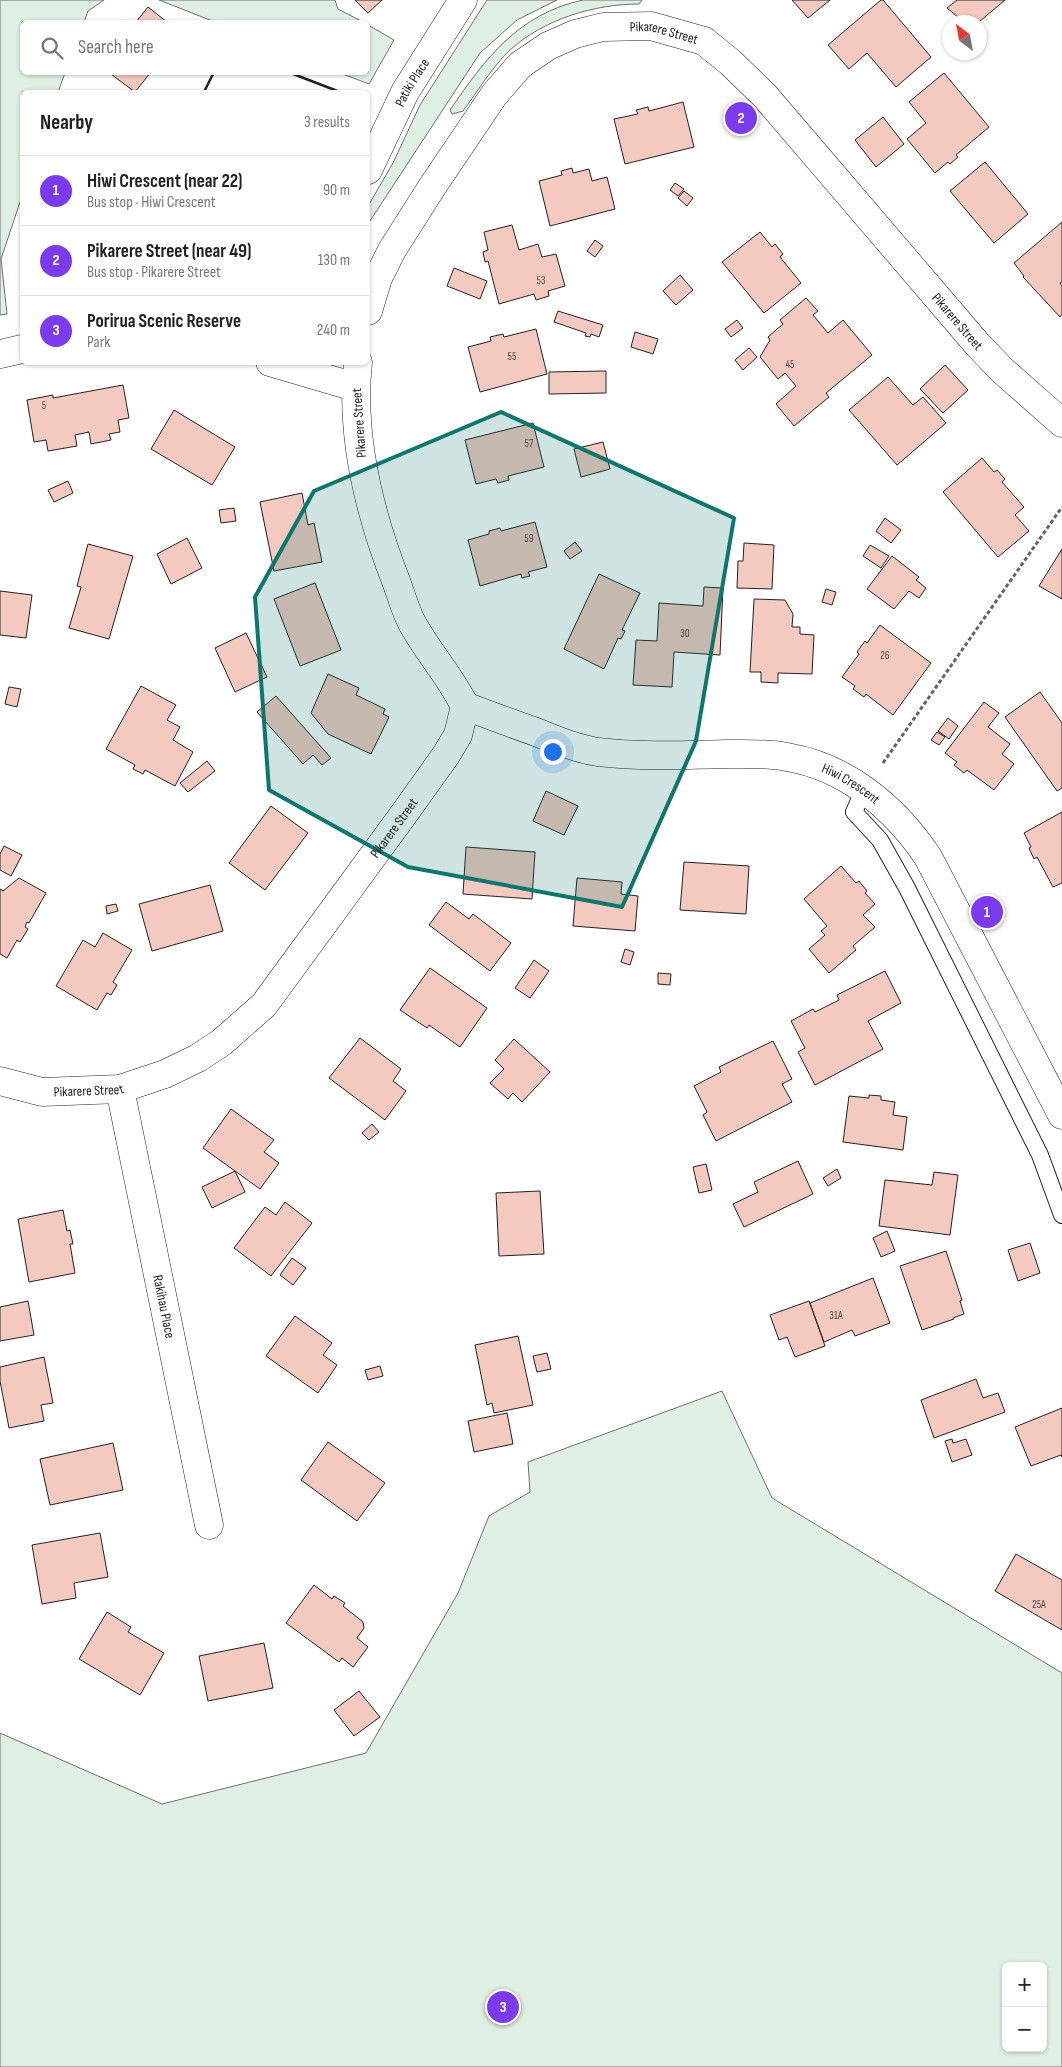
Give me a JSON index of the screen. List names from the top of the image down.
{
  "streets": {
    "street": [
      "Pikarere Street",
      "Patiki Place",
      "Hiwi Crescent",
      "Rakihau Place"
    ]
  },
  "crossings": [
    ["Pikarere Street", "Hiwi Crescent"],
    ["Pikarere Street", "Rakihau Place"]
  ],
  "house_numbers": [
    "53",
    "55",
    "45",
    "5",
    "57",
    "59",
    "30",
    "26",
    "31A",
    "25A"
  ],
  "north": "top left",
  "page": {
    "search": "Search here",
    "heading": ["Nearby", "3 results"],
    "pins": ["2", "1", "3"],
    "list": [
      {
        "mark": "1",
        "name": "Hiwi Crescent (near 22)",
        "note": "Bus stop · Hiwi Crescent",
        "value": "90 m"
      },
      {
        "mark": "2",
        "name": "Pikarere Street (near 49)",
        "note": "Bus stop · Pikarere Street",
        "value": "130 m"
      },
      {
        "mark": "3",
        "name": "Porirua Scenic Reserve",
        "note": "Park",
        "value": "240 m"
      }
    ],
    "map_buttons": ["+", "−"]
  }
}
